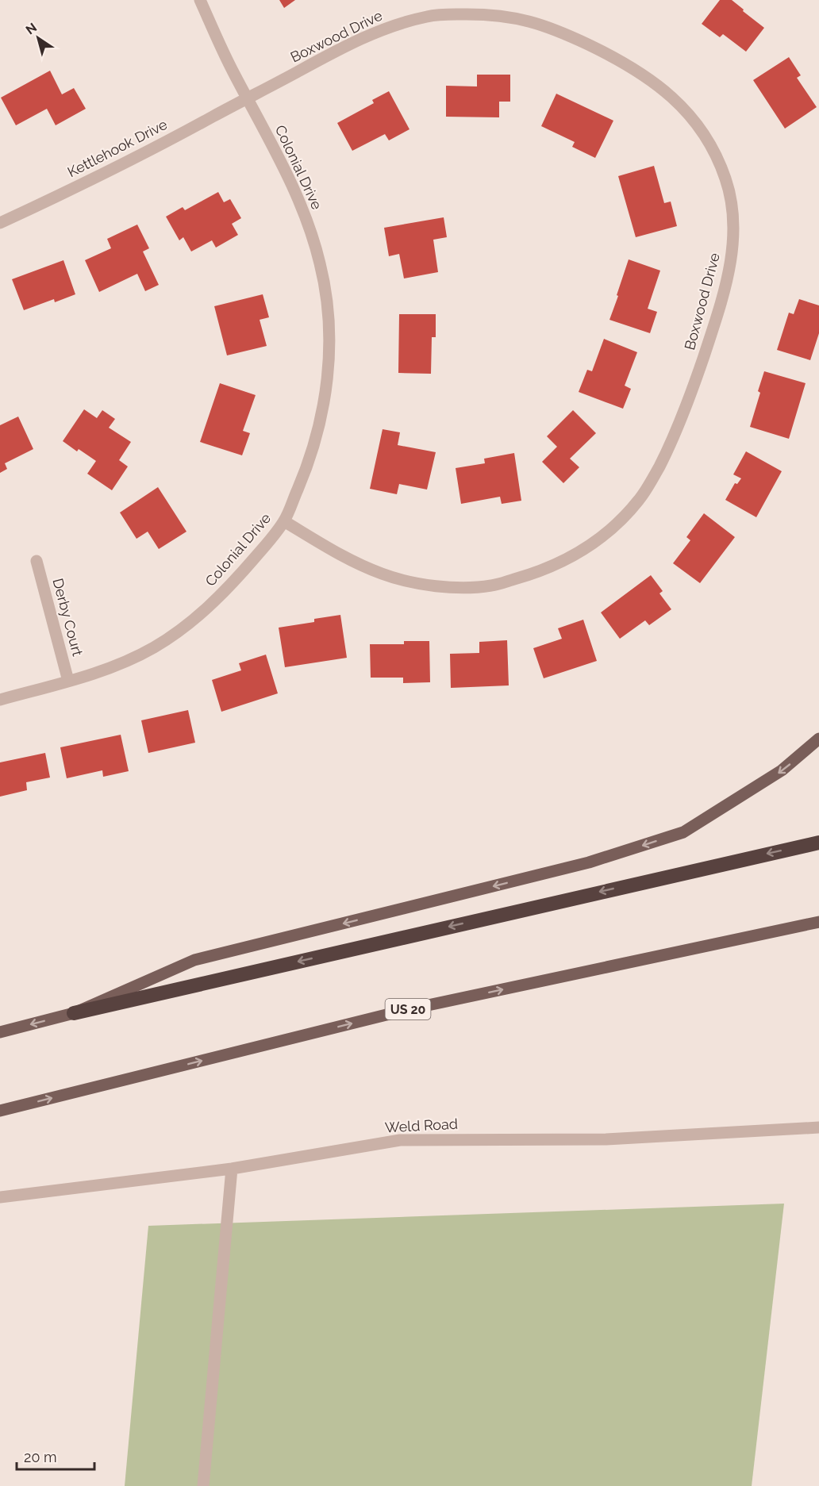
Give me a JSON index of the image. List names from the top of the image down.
{
  "streets": {
    "main road": ["US 20"],
    "street": [
      "Boxwood Drive",
      "Kettlehook Drive",
      "Colonial Drive",
      "Derby Court",
      "Weld Road"
    ]
  },
  "crossings": [
    ["Boxwood Drive", "Kettlehook Drive"],
    ["Boxwood Drive", "Colonial Drive"],
    ["Kettlehook Drive", "Colonial Drive"],
    ["Colonial Drive", "Derby Court"]
  ],
  "scale_bar": "20 m",
  "north": "top left"
}
